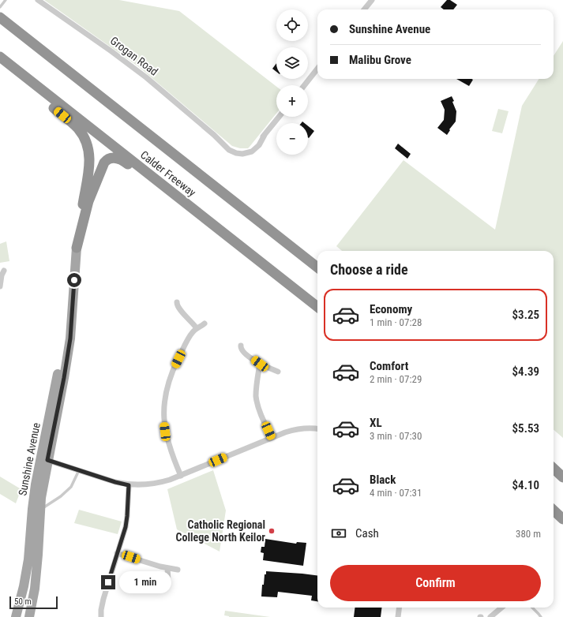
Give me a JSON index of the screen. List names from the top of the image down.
{
  "streets": {
    "highway": ["Calder Freeway"],
    "main road": ["Sunshine Avenue"],
    "street": ["Grogan Road"]
  },
  "places": ["Catholic Regional College North Keilor"],
  "scale_bar": "50 m",
  "page": {
    "map_buttons": ["+", "−"],
    "banner": ["Sunshine Avenue", "Malibu Grove"],
    "heading": "Choose a ride",
    "list": [
      {
        "name": "Economy",
        "note": "1 min · 07:28",
        "value": "$3.25"
      },
      {
        "name": "Comfort",
        "note": "2 min · 07:29",
        "value": "$4.39"
      },
      {
        "name": "XL",
        "note": "3 min · 07:30",
        "value": "$5.53"
      },
      {
        "name": "Black",
        "note": "4 min · 07:31",
        "value": "$4.10"
      }
    ],
    "pay": ["Cash", "380 m"],
    "buttons": "Confirm",
    "bubble": "1 min",
    "scale": "50 m"
  }
}
